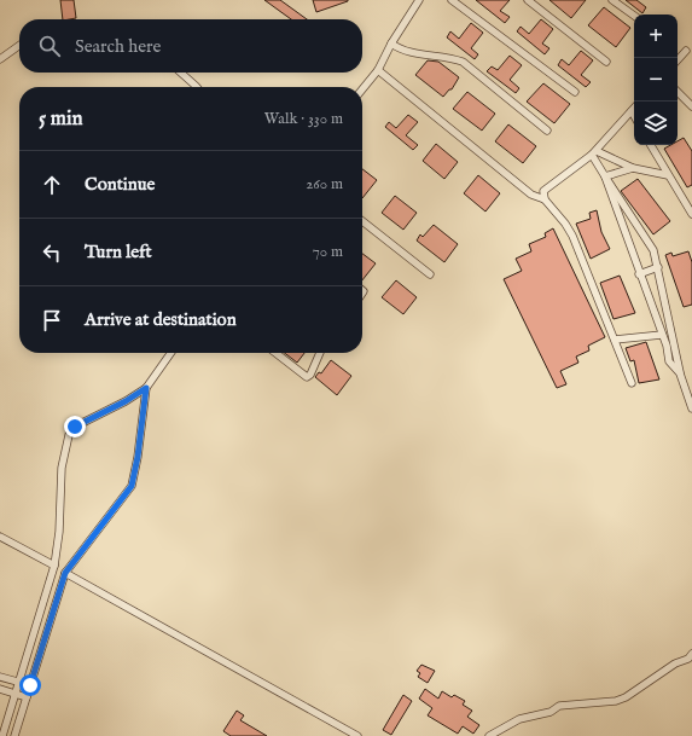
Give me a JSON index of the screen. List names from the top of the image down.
{
  "page": {
    "map_buttons": ["+", "−"],
    "search": "Search here",
    "heading": ["5 min", "Walk · 330 m"],
    "list": [
      ["Continue", "260 m"],
      ["Turn left", "70 m"],
      "Arrive at destination"
    ]
  }
}
